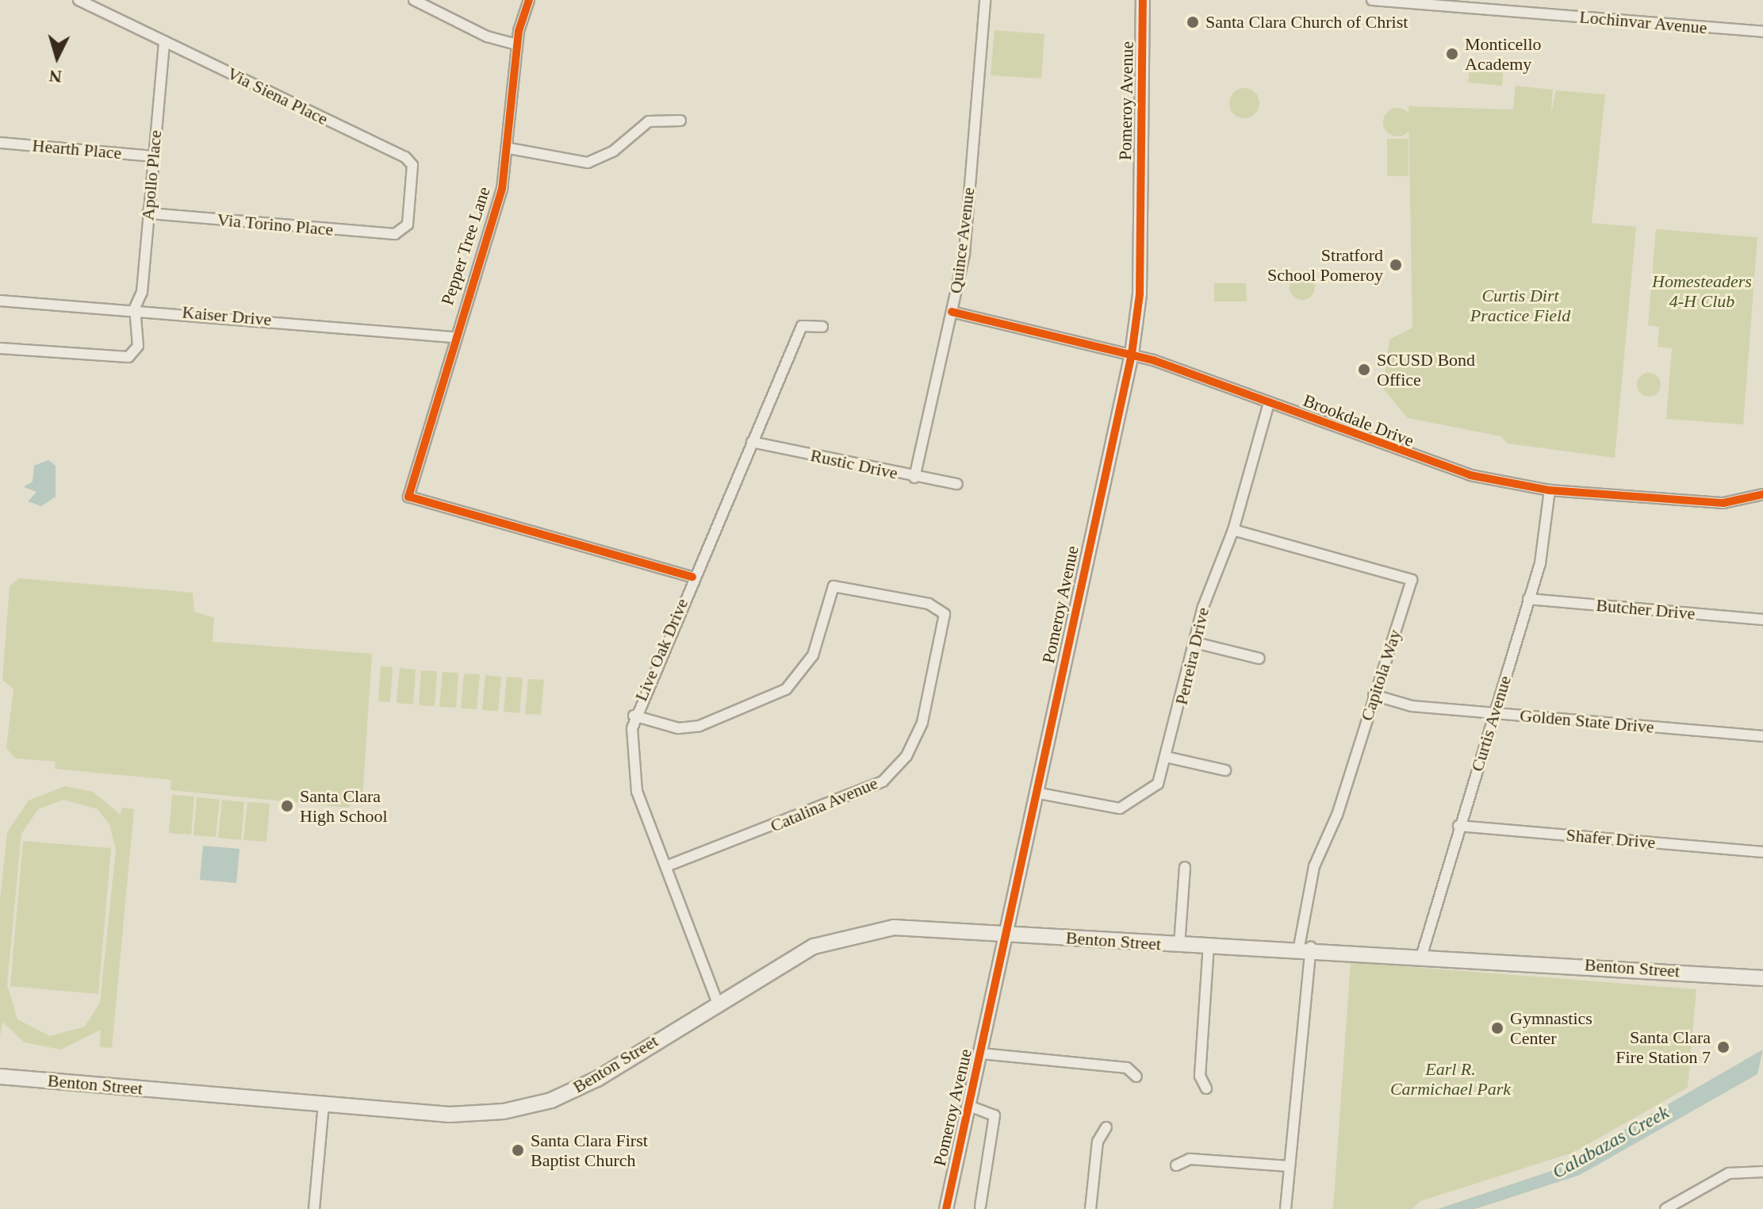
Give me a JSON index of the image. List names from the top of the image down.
{
  "streets": {
    "main road": ["Benton Street"],
    "street": [
      "Lochinvar Avenue",
      "Via Siena Place",
      "Pomeroy Avenue",
      "Hearth Place",
      "Apollo Place",
      "Via Torino Place",
      "Quince Avenue",
      "Pepper Tree Lane",
      "Kaiser Drive",
      "Brookdale Drive",
      "Rustic Drive",
      "Butcher Drive",
      "Live Oak Drive",
      "Perreira Drive",
      "Capitola Way",
      "Golden State Drive",
      "Curtis Avenue",
      "Catalina Avenue",
      "Shafer Drive"
    ]
  },
  "crossings": [
    ["Via Siena Place", "Apollo Place"],
    ["Via Siena Place", "Via Torino Place"],
    ["Pomeroy Avenue", "Brookdale Drive"],
    ["Pomeroy Avenue", "Perreira Drive"],
    ["Pomeroy Avenue", "Benton Street"],
    ["Hearth Place", "Apollo Place"],
    ["Apollo Place", "Via Torino Place"],
    ["Apollo Place", "Kaiser Drive"],
    ["Quince Avenue", "Brookdale Drive"],
    ["Quince Avenue", "Rustic Drive"],
    ["Pepper Tree Lane", "Kaiser Drive"],
    ["Pepper Tree Lane", "Live Oak Drive"],
    ["Brookdale Drive", "Perreira Drive"],
    ["Brookdale Drive", "Curtis Avenue"],
    ["Rustic Drive", "Live Oak Drive"],
    ["Butcher Drive", "Curtis Avenue"],
    ["Live Oak Drive", "Catalina Avenue"],
    ["Live Oak Drive", "Benton Street"],
    ["Perreira Drive", "Capitola Way"],
    ["Capitola Way", "Golden State Drive"],
    ["Capitola Way", "Benton Street"],
    ["Golden State Drive", "Curtis Avenue"],
    ["Curtis Avenue", "Shafer Drive"],
    ["Curtis Avenue", "Benton Street"]
  ],
  "water": ["Calabazas Creek"],
  "parks": ["Homesteaders 4-H Club", "Curtis Dirt Practice Field", "Earl R. Carmichael Park"],
  "places": [
    "Santa Clara Church of Christ",
    "Monticello Academy",
    "Stratford School Pomeroy",
    "SCUSD Bond Office",
    "Santa Clara High School",
    "Gymnastics Center",
    "Santa Clara Fire Station 7",
    "Santa Clara First Baptist Church"
  ],
  "north": "bottom"
}
